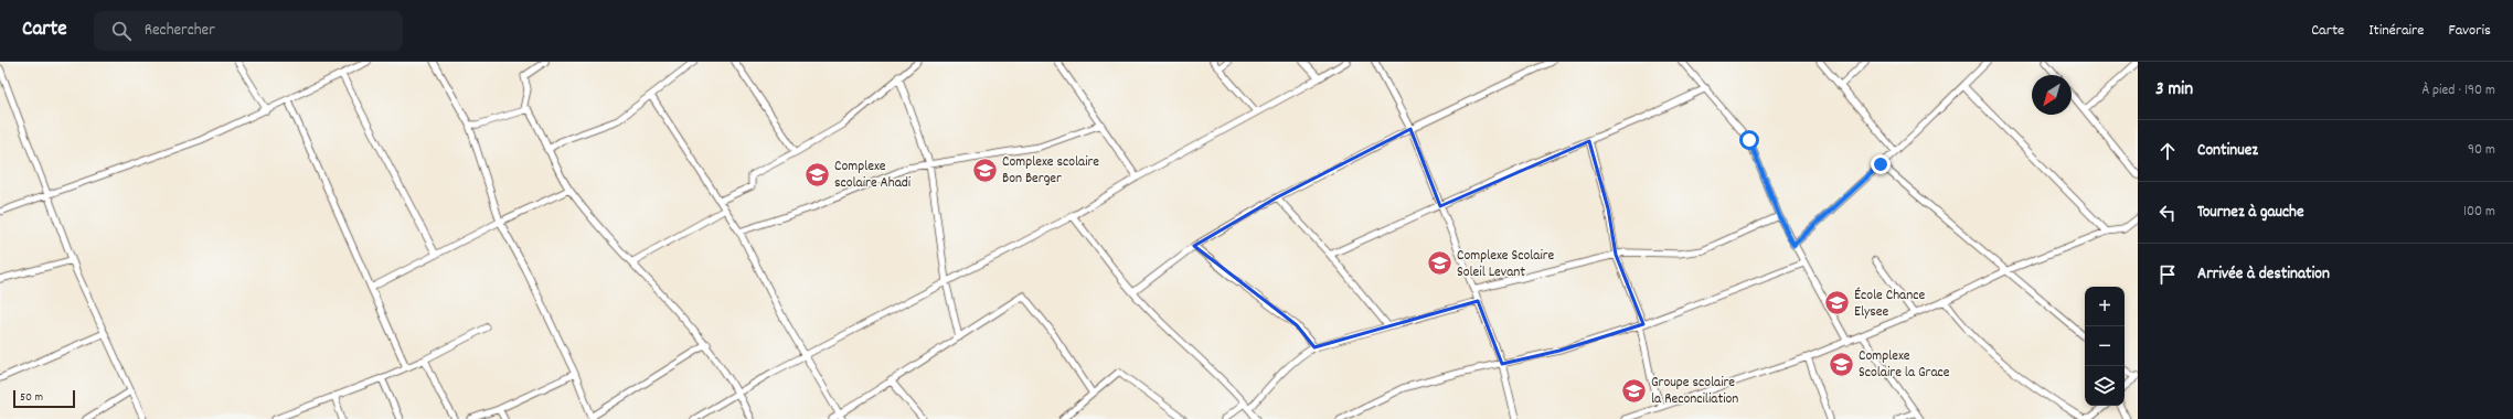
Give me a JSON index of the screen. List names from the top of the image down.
{
  "places": {
    "school or university": [
      "Complexe scolaire Bon Berger",
      "Complexe scolaire Ahadi",
      "Complexe Scolaire Soleil Levant",
      "École Chance Elysee",
      "Complexe Scolaire la Grace",
      "Groupe scolaire la Reconciliation"
    ]
  },
  "scale_bar": "50 m",
  "north": "bottom left",
  "page": {
    "header": "Carte",
    "search": "Rechercher",
    "nav": ["Carte", "Itinéraire", "Favoris"],
    "heading": ["3 min", "À pied · 190 m"],
    "list": [
      ["Continuez", "90 m"],
      ["Tournez à gauche", "100 m"],
      "Arrivée à destination"
    ],
    "map_buttons": ["+", "−"],
    "scale": "50 m"
  }
}
